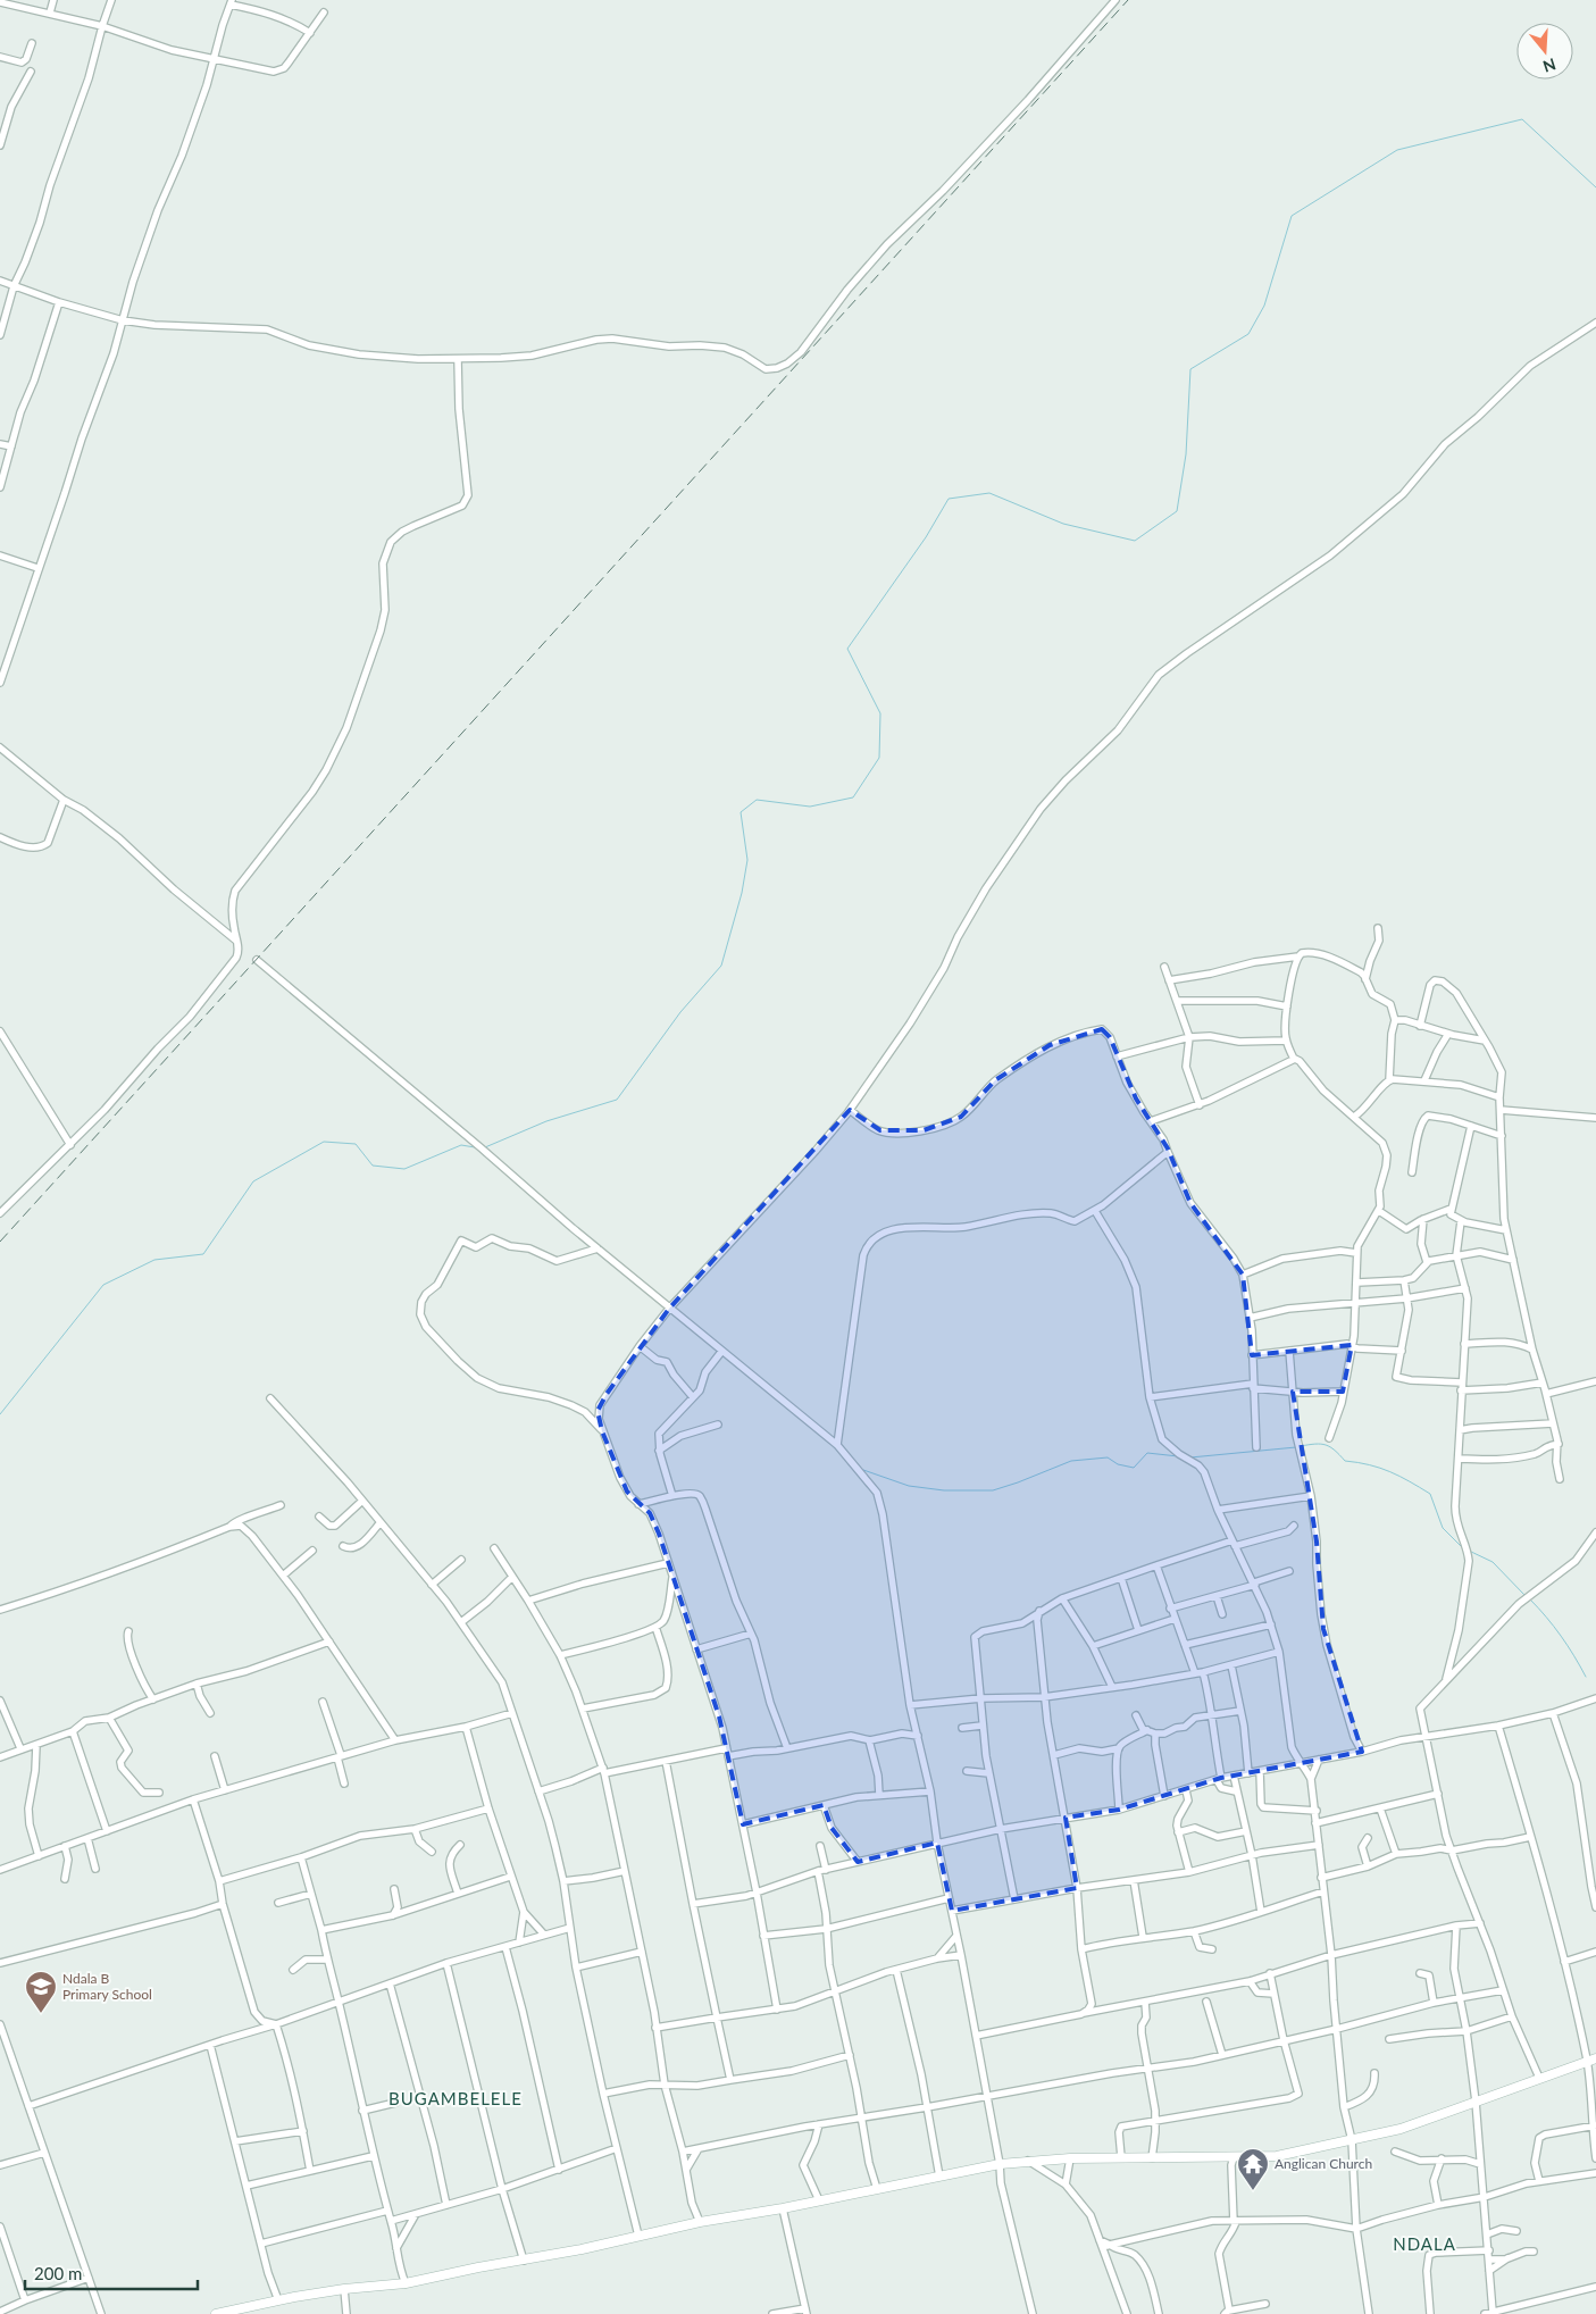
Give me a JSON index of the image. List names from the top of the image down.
{
  "districts": ["BUGAMBELELE", "NDALA"],
  "places": {
    "school or university": ["Ndala B Primary School"],
    "temple": ["Anglican Church"]
  },
  "scale_bar": "200 m",
  "north": "bottom"
}
